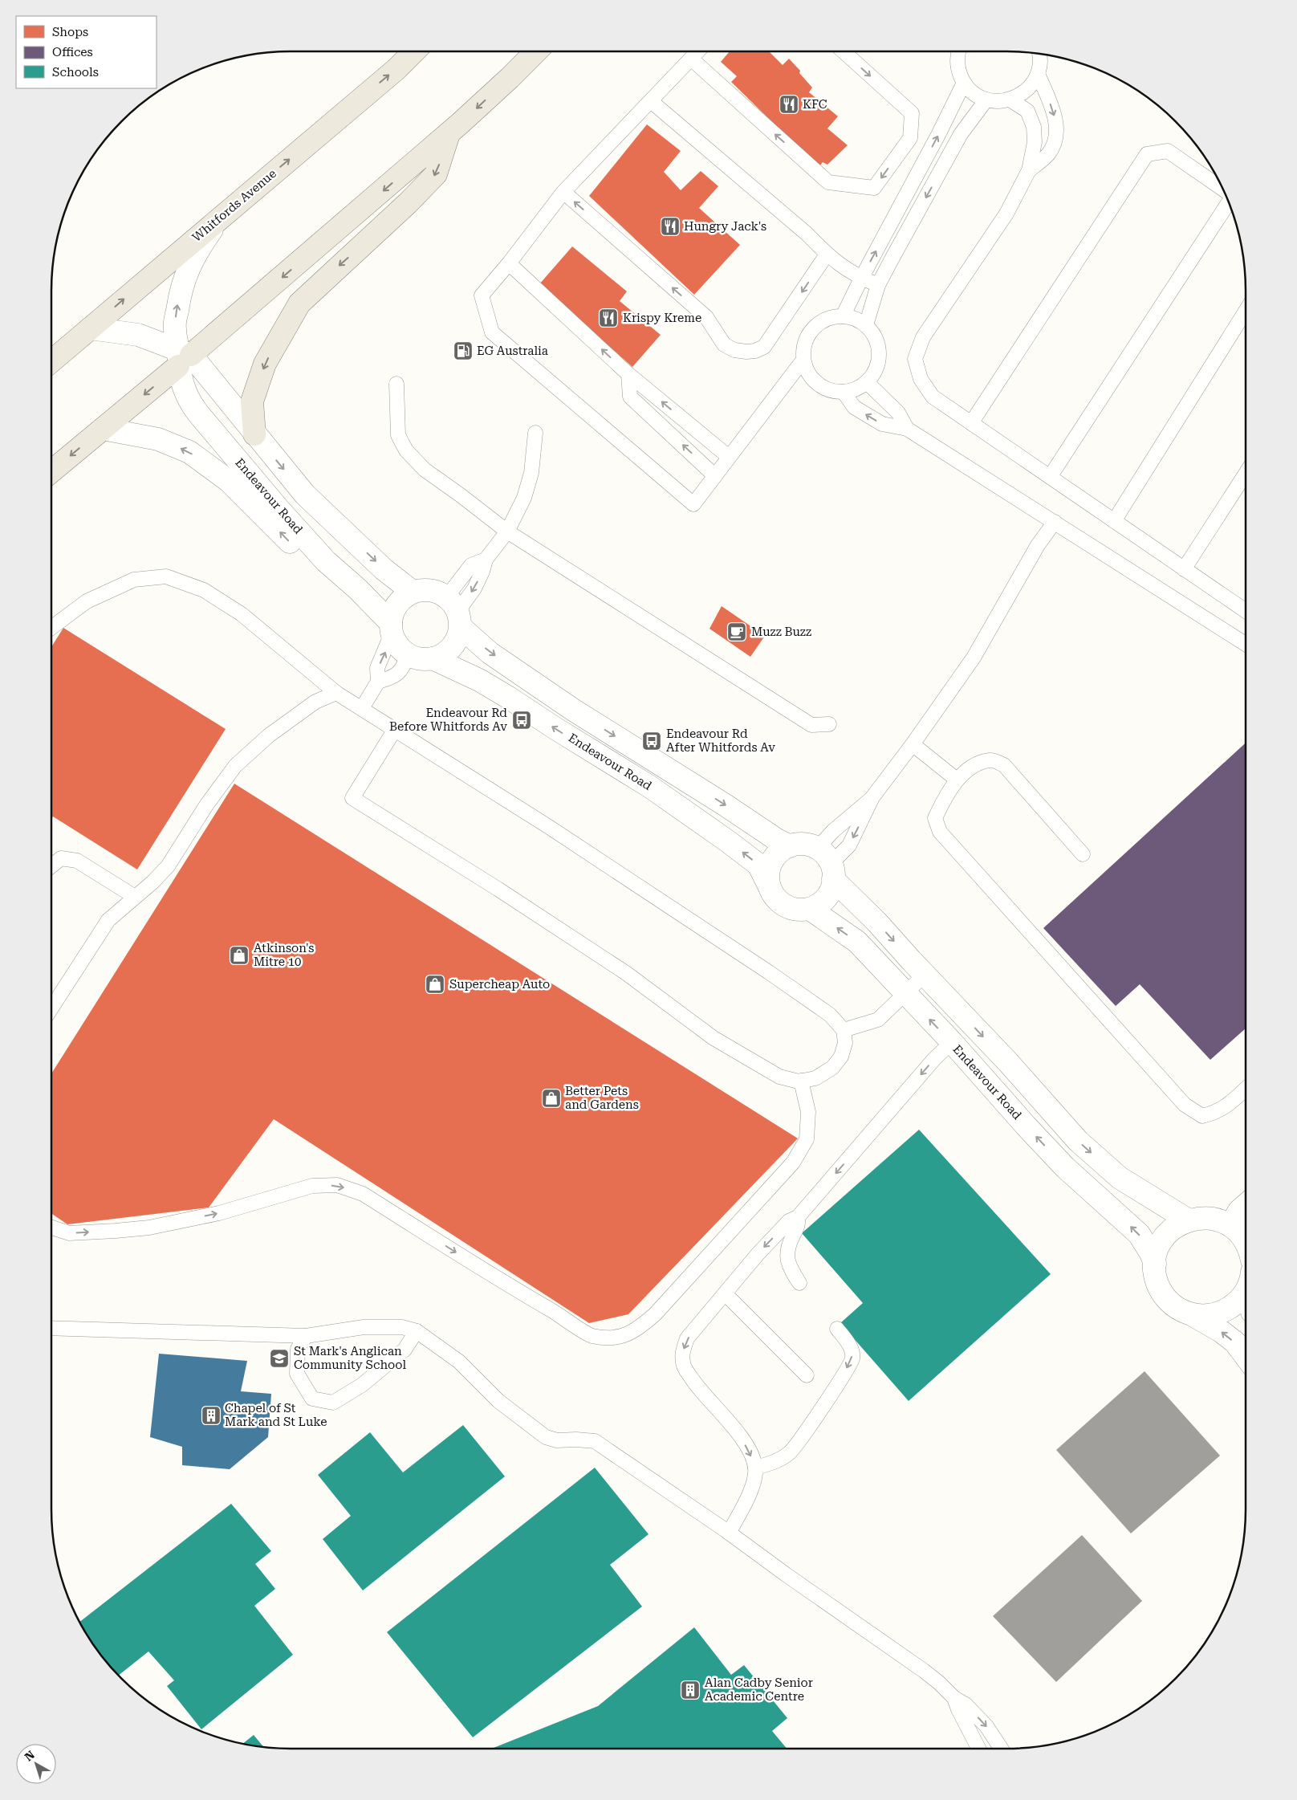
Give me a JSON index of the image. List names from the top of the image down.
{
  "streets": {
    "main road": ["Whitfords Avenue"],
    "street": ["Endeavour Road"]
  },
  "crossings": [
    ["Whitfords Avenue", "Endeavour Road"]
  ],
  "places": {
    "restaurant": ["KFC", "Hungry Jack's", "Krispy Kreme"],
    "fuel station": ["EG Australia"],
    "cafe": ["Muzz Buzz"],
    "bus stop": ["Endeavour Rd Before Whitfords Av", "Endeavour Rd After Whitfords Av"],
    "shop": ["Atkinson's Mitre 10", "Supercheap Auto", "Better Pets and Gardens"],
    "school or university": ["St Mark's Anglican Community School"],
    "building": ["Chapel of St Mark and St Luke", "Alan Cadby Senior Academic Centre"]
  },
  "legend": ["Shops", "Offices", "Schools"],
  "north": "top left"
}
